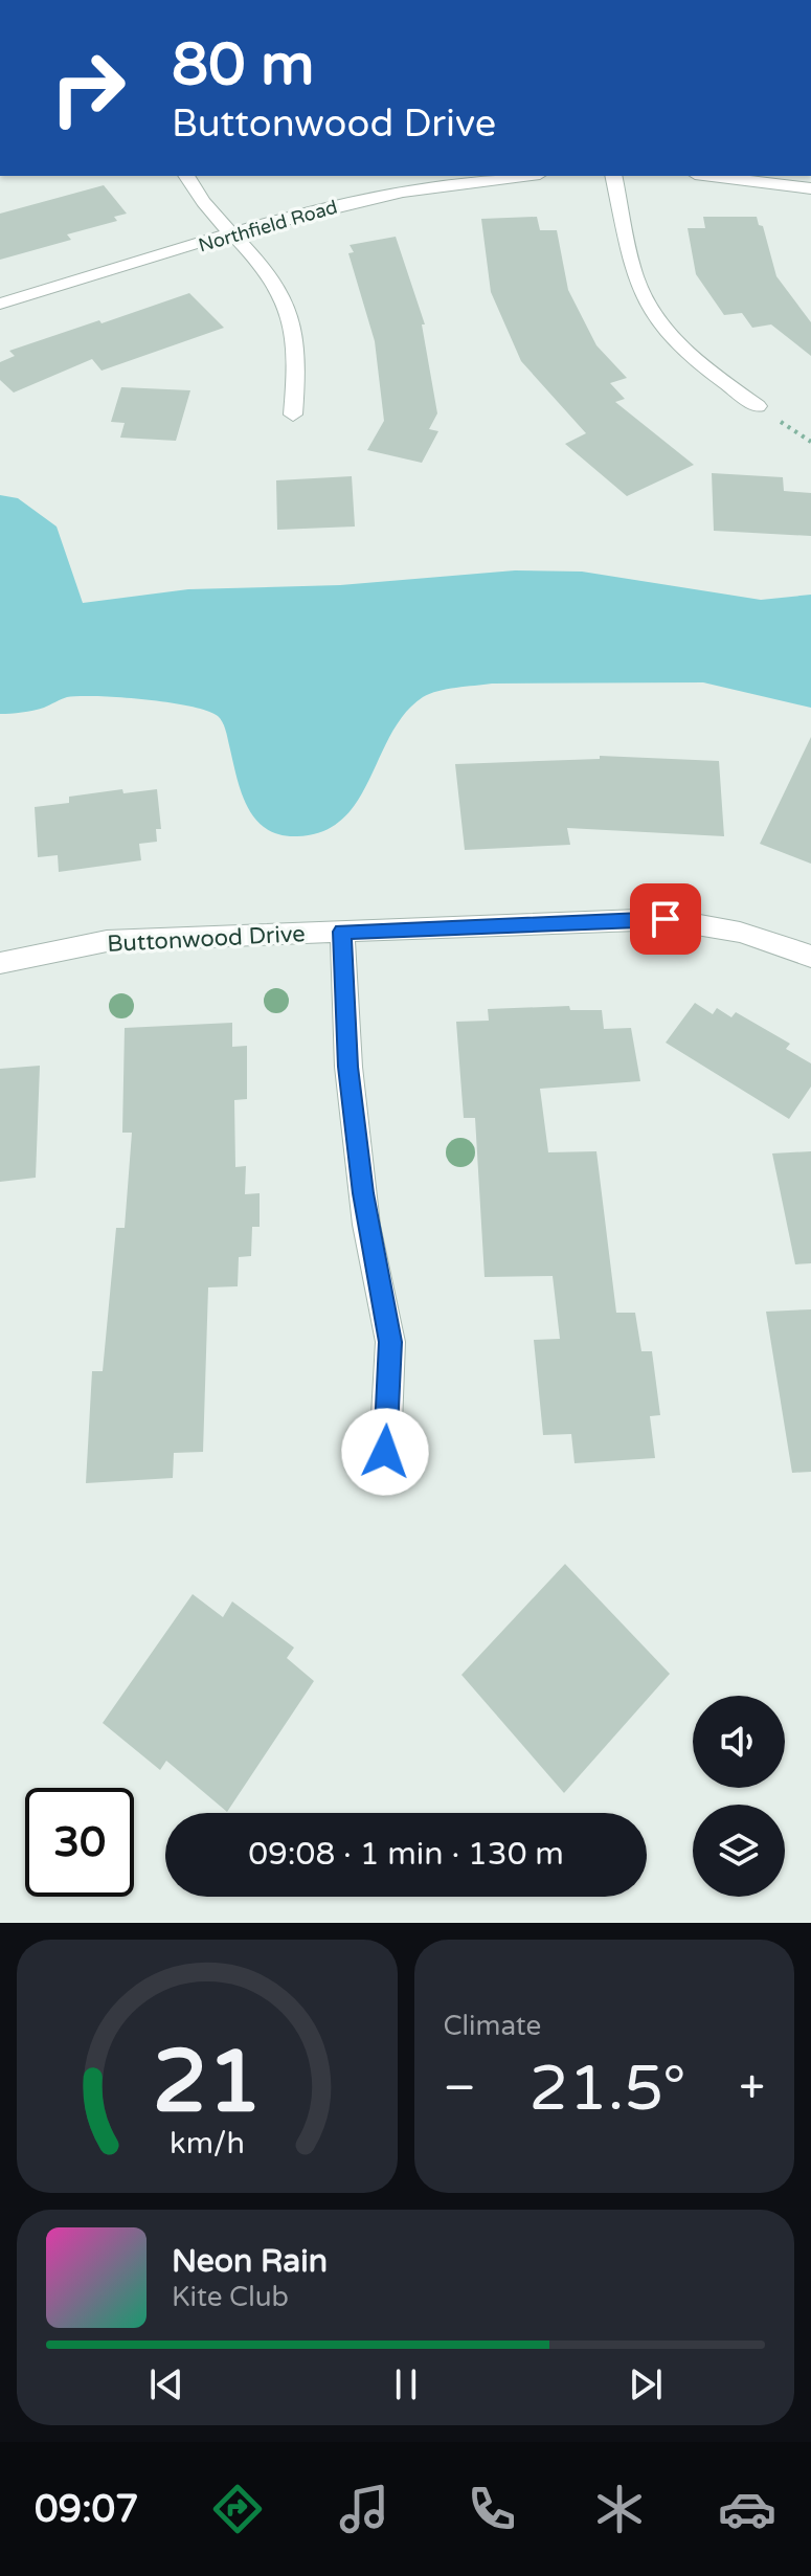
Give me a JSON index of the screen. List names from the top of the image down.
{
  "streets": {
    "street": ["Northfield Road", "Buttonwood Drive"]
  },
  "page": {
    "turn": ["80 m", "Buttonwood Drive"],
    "limit": "30",
    "trip": "09:08 · 1 min · 130 m",
    "tile": "Climate",
    "heat": ["−", "21.5°", "+"],
    "song": ["Neon Rain", "Kite Club"],
    "tabs": "09:07",
    "gauge": ["21", "km/h"]
  }
}
